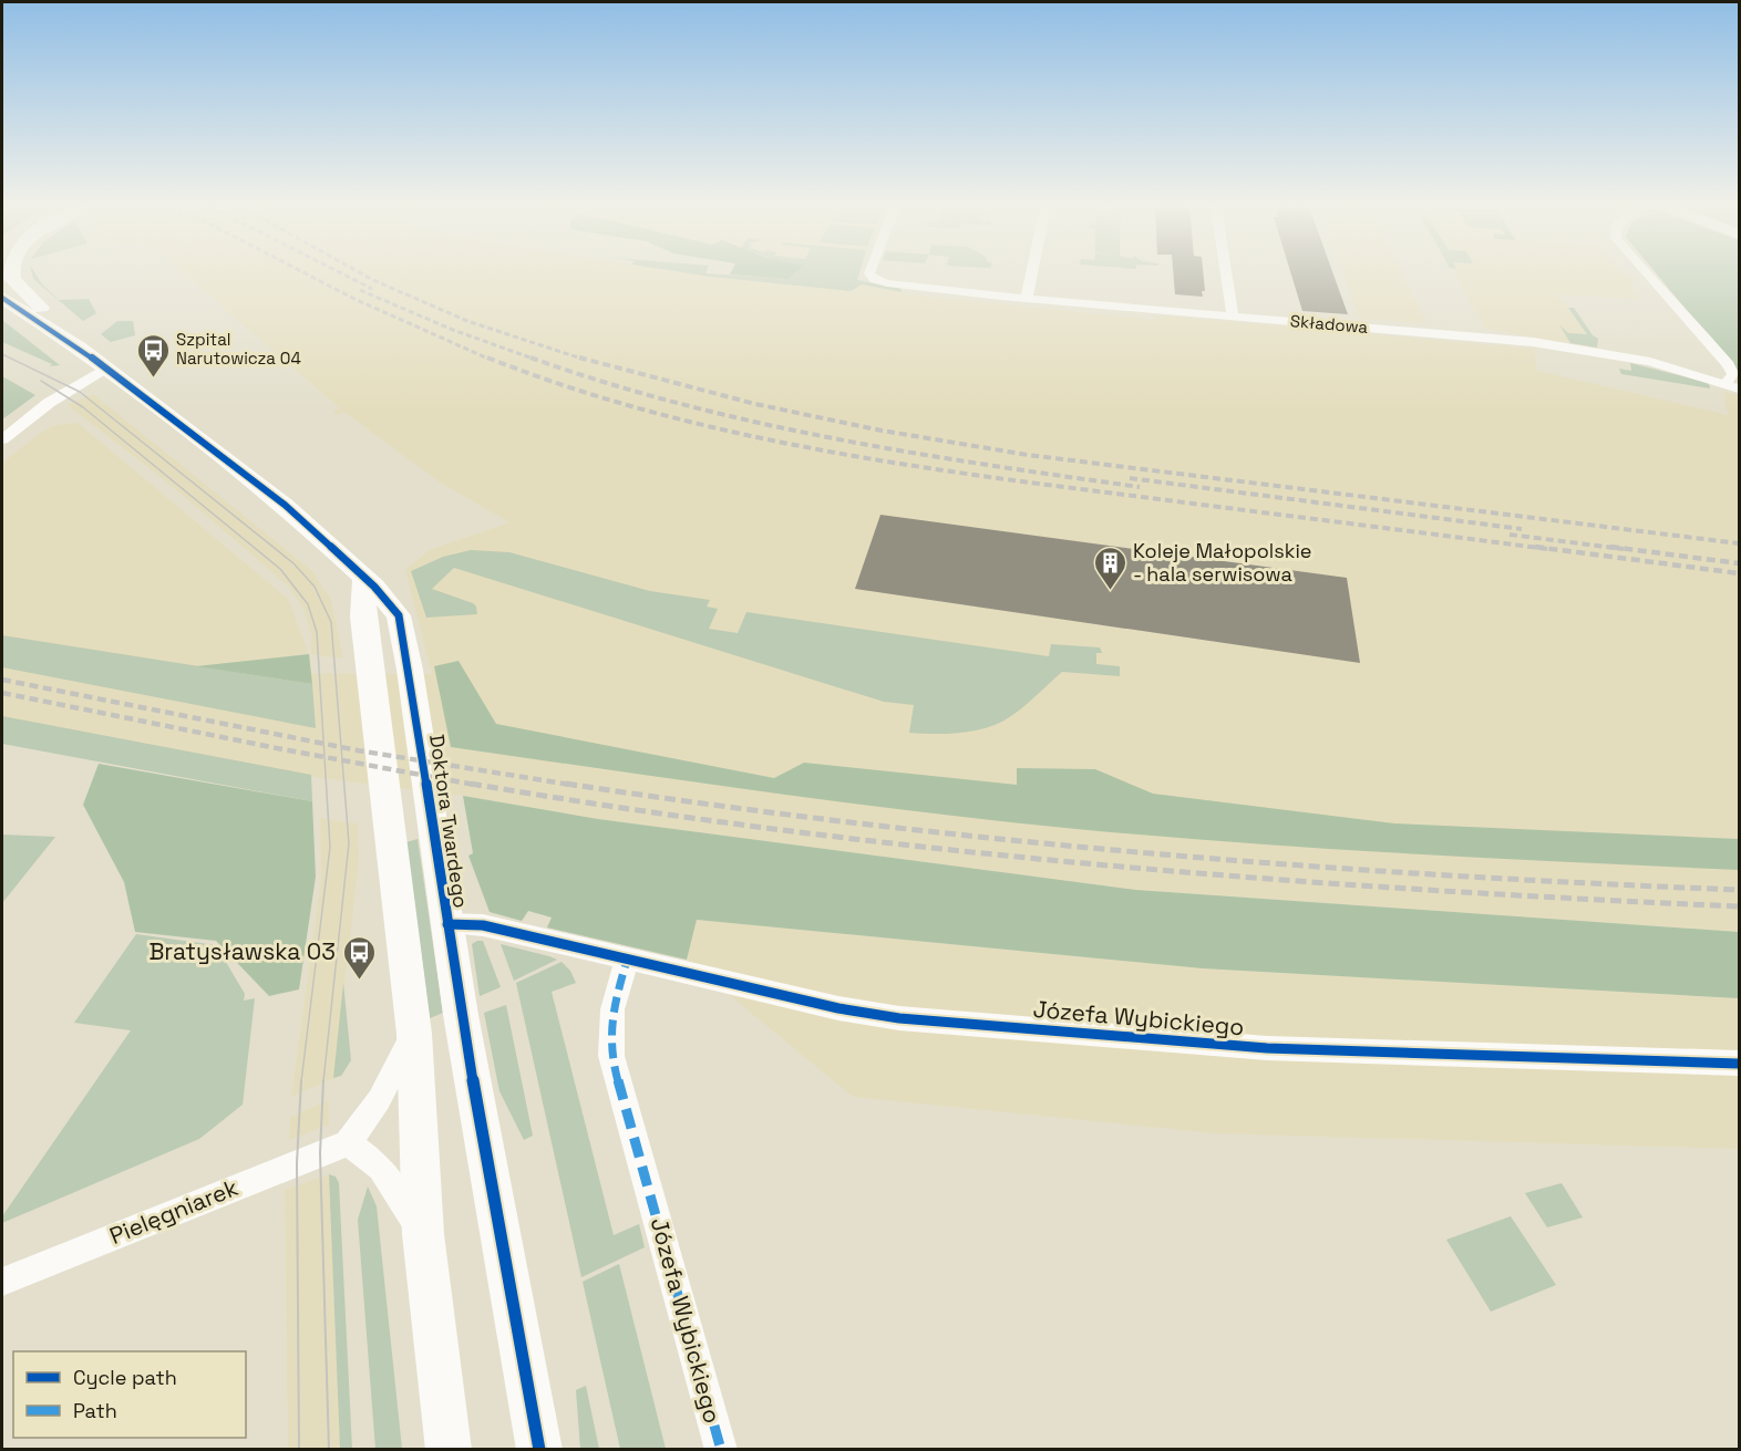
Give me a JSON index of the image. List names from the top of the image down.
{
  "streets": {
    "street": [
      "Składowa",
      "Doktora Twardego",
      "Józefa Wybickiego",
      "Pielęgniarek"
    ]
  },
  "crossings": [
    ["Doktora Twardego", "Józefa Wybickiego"]
  ],
  "places": {
    "bus stop": ["Szpital Narutowicza 04", "Bratysławska 03"],
    "building": ["Koleje Małopolskie - hala serwisowa"]
  },
  "legend": ["Cycle path", "Path"]
}
